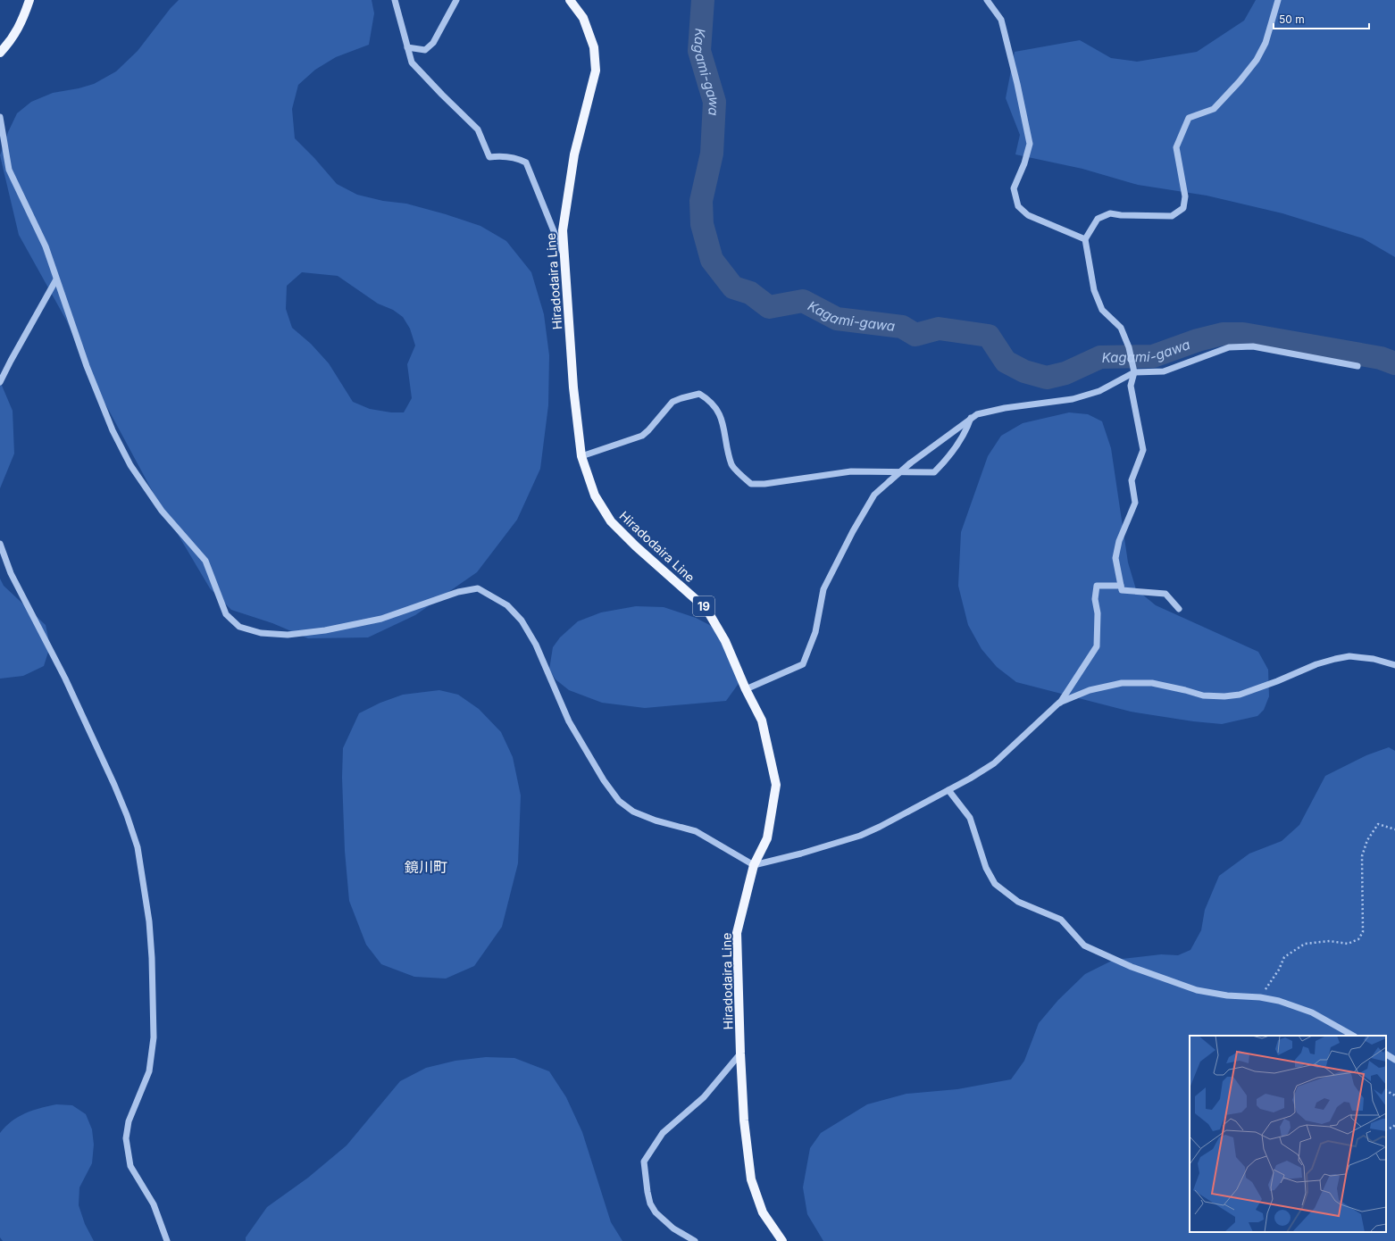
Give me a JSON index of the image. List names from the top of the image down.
{
  "streets": {
    "main road": ["Hiradodaira Line", "19"]
  },
  "districts": ["鏡川町"],
  "water": ["Kagami-gawa"],
  "scale_bar": "50 m"
}
